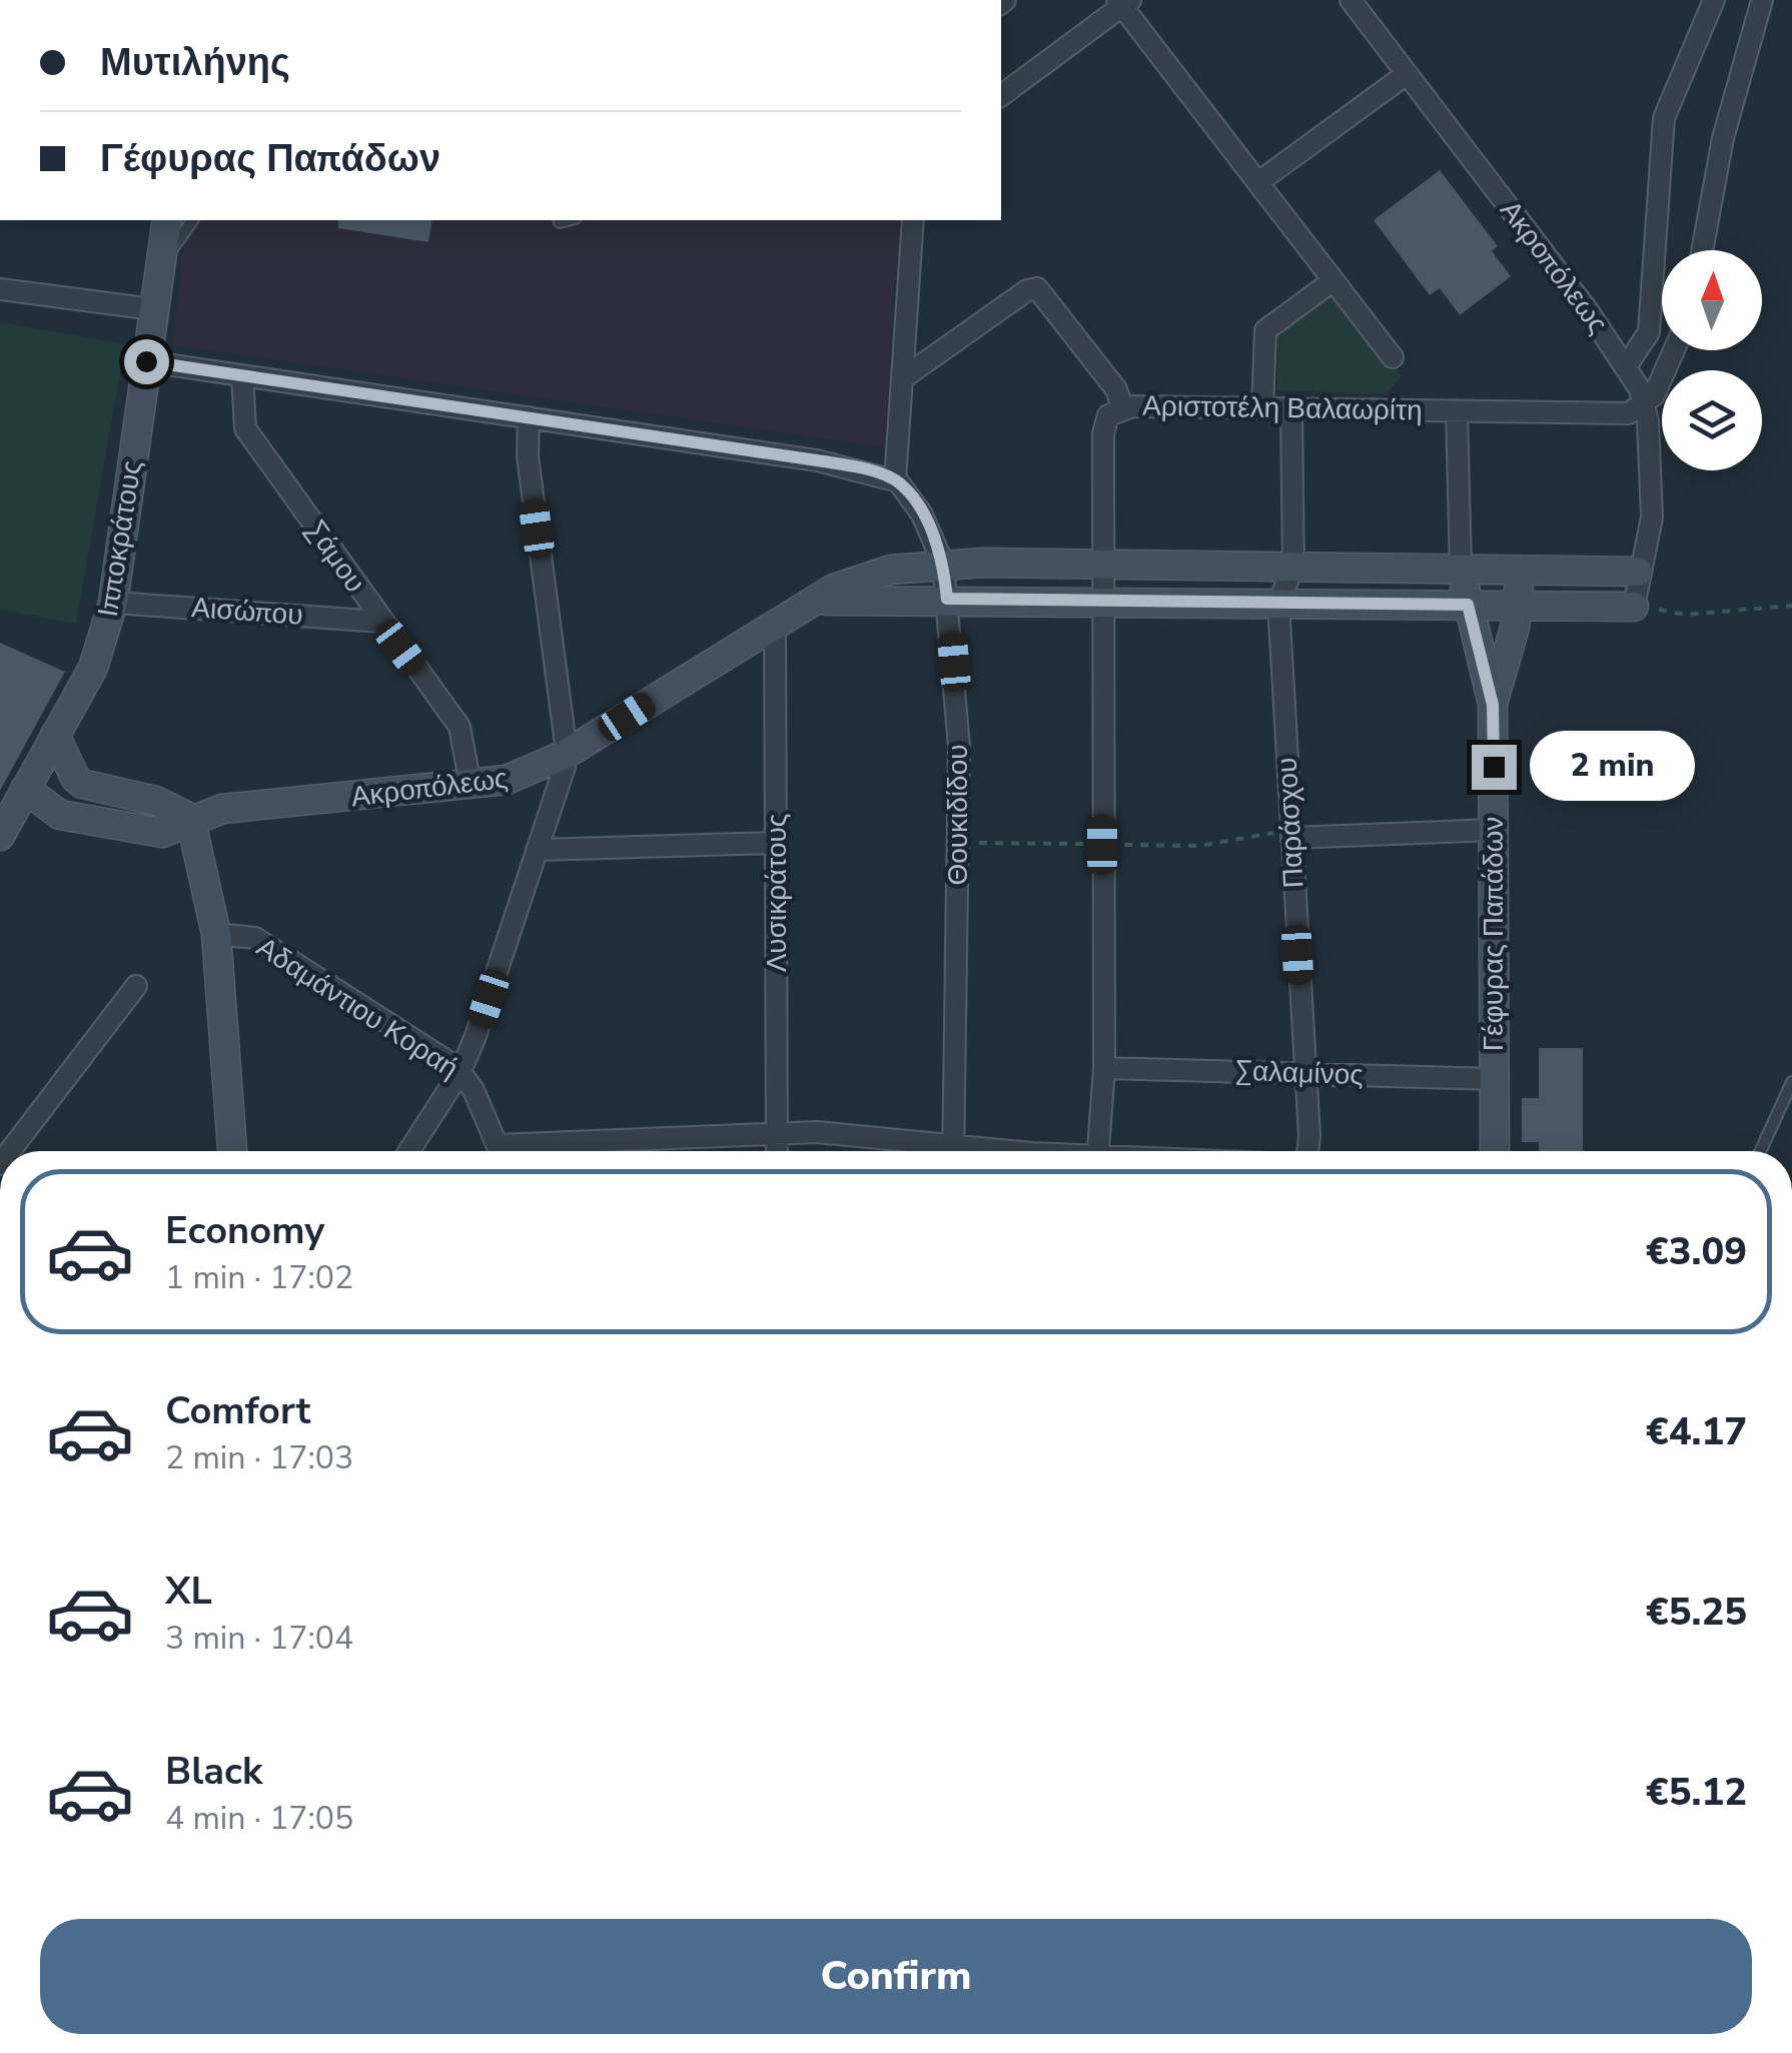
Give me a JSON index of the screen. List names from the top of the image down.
{
  "streets": {
    "street": [
      "Ακροπόλεως",
      "Αριστοτέλη Βαλαωρίτη",
      "Ιπποκράτους",
      "Σάμου",
      "Αισώπου",
      "Θουκιδίδου",
      "Παράσχου",
      "Λυσικράτους",
      "Γέφυρας Παπάδων",
      "Αδαμάντιου Κοραή",
      "Σαλαμίνος"
    ]
  },
  "crossings": [
    ["Ακροπόλεως", "Αριστοτέλη Βαλαωρίτη"],
    ["Ακροπόλεως", "Ιπποκράτους"],
    ["Ακροπόλεως", "Σάμου"],
    ["Ακροπόλεως", "Θουκιδίδου"],
    ["Ακροπόλεως", "Παράσχου"],
    ["Ακροπόλεως", "Λυσικράτους"],
    ["Αριστοτέλη Βαλαωρίτη", "Σαλαμίνος"],
    ["Ιπποκράτους", "Αισώπου"],
    ["Σάμου", "Αισώπου"],
    ["Παράσχου", "Σαλαμίνος"],
    ["Γέφυρας Παπάδων", "Σαλαμίνος"]
  ],
  "north": "top",
  "page": {
    "banner": ["Μυτιλήνης", "Γέφυρας Παπάδων"],
    "bubble": "2 min",
    "list": [
      {
        "name": "Economy",
        "note": "1 min · 17:02",
        "value": "€3.09"
      },
      {
        "name": "Comfort",
        "note": "2 min · 17:03",
        "value": "€4.17"
      },
      {
        "name": "XL",
        "note": "3 min · 17:04",
        "value": "€5.25"
      },
      {
        "name": "Black",
        "note": "4 min · 17:05",
        "value": "€5.12"
      }
    ],
    "buttons": "Confirm"
  }
}
